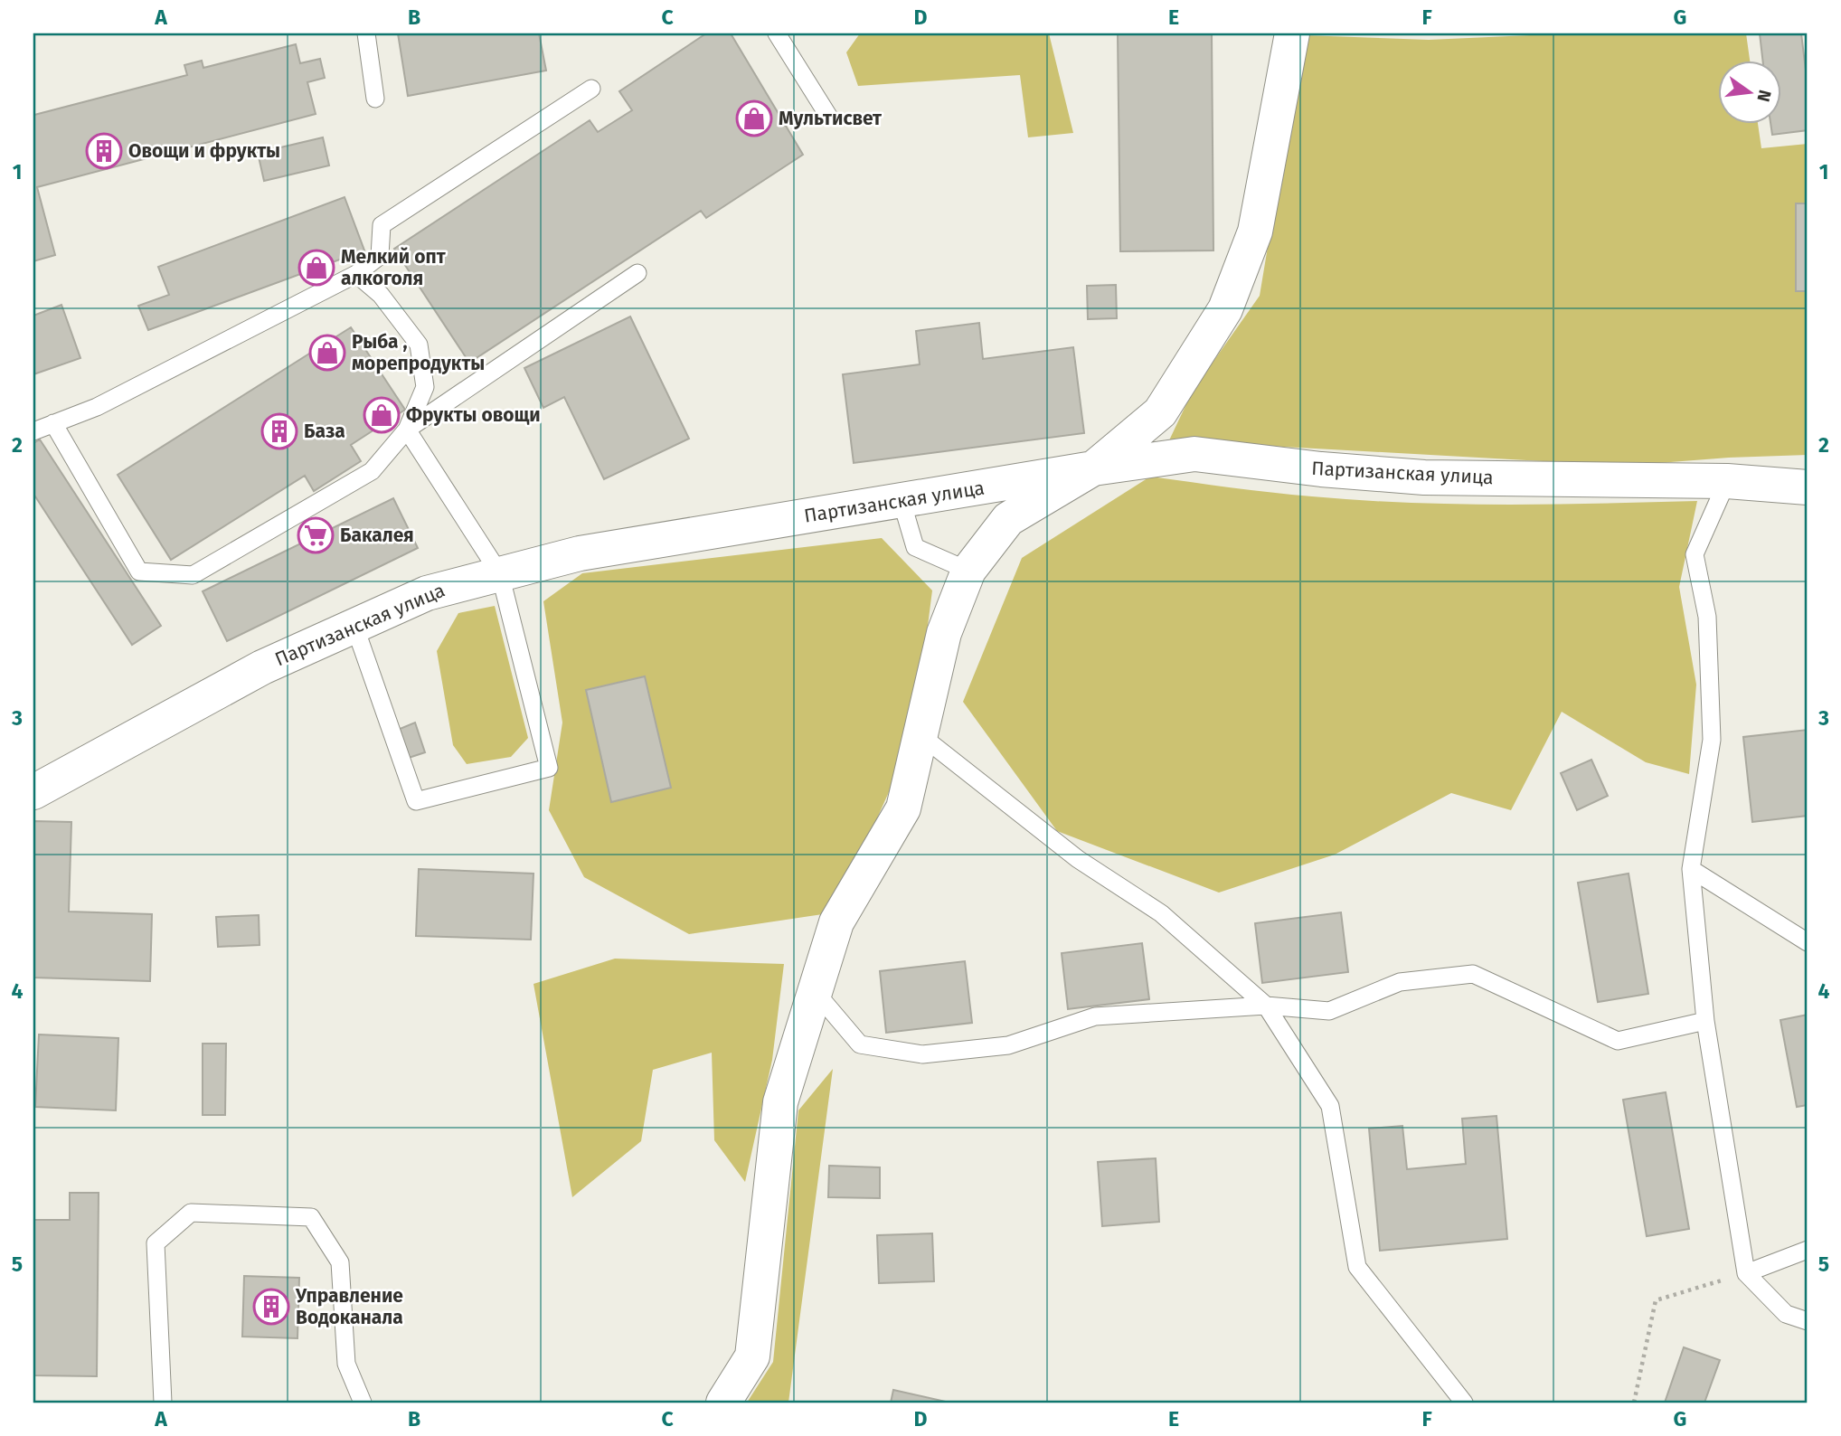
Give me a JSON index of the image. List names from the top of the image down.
{
  "streets": {
    "street": ["Партизанская улица"]
  },
  "places": {
    "shop": [
      "Мультисвет",
      "Мелкий опт алкоголя",
      "Рыба , морепродукты",
      "Фрукты овощи"
    ],
    "building": ["Овощи и фрукты", "База", "Управление Водоканала"],
    "supermarket": ["Бакалея"]
  },
  "north": "right",
  "grid": {
    "columns": [
      "A",
      "B",
      "C",
      "D",
      "E",
      "F",
      "G"
    ],
    "rows": [
      "1",
      "2",
      "3",
      "4",
      "5"
    ]
  }
}
